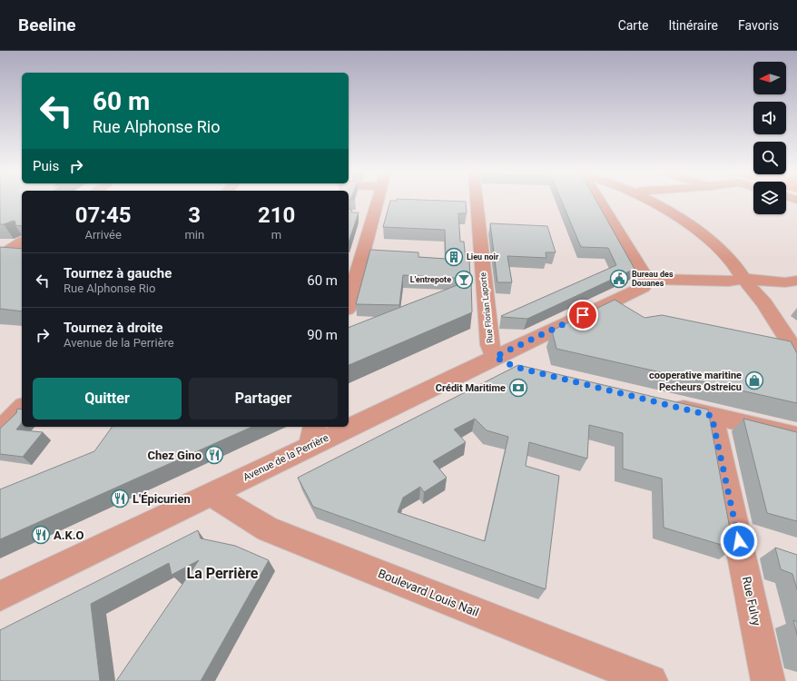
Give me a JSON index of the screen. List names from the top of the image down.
{
  "streets": {
    "street": [
      "Rue Florian Laporte",
      "Avenue de la Perrière",
      "Boulevard Louis Nail",
      "Rue Fulvy"
    ]
  },
  "crossings": [
    ["Rue Florian Laporte", "Avenue de la Perrière"],
    ["Avenue de la Perrière", "Boulevard Louis Nail"]
  ],
  "districts": ["La Perrière"],
  "places": {
    "building": ["Lieu noir"],
    "public building": ["Bureau des Douanes"],
    "bar": ["L'entrepote"],
    "shop": ["cooperative maritine Pecheurs Ostreicu"],
    "bank": ["Crédit Maritime"],
    "restaurant": ["Chez Gino", "L'Épicurien", "A.K.O"]
  },
  "north": "left",
  "page": {
    "header": "Beeline",
    "nav": ["Carte", "Itinéraire", "Favoris"],
    "turn": ["60 m", "Rue Alphonse Rio"],
    "then": "Puis",
    "eta": [
      "07:45",
      "Arrivée",
      "3",
      "min",
      "210",
      "m"
    ],
    "list": [
      {
        "name": "Tournez à gauche",
        "note": "Rue Alphonse Rio",
        "value": "60 m"
      },
      {
        "name": "Tournez à droite",
        "note": "Avenue de la Perrière",
        "value": "90 m"
      }
    ],
    "buttons": ["Quitter", "Partager"]
  }
}
